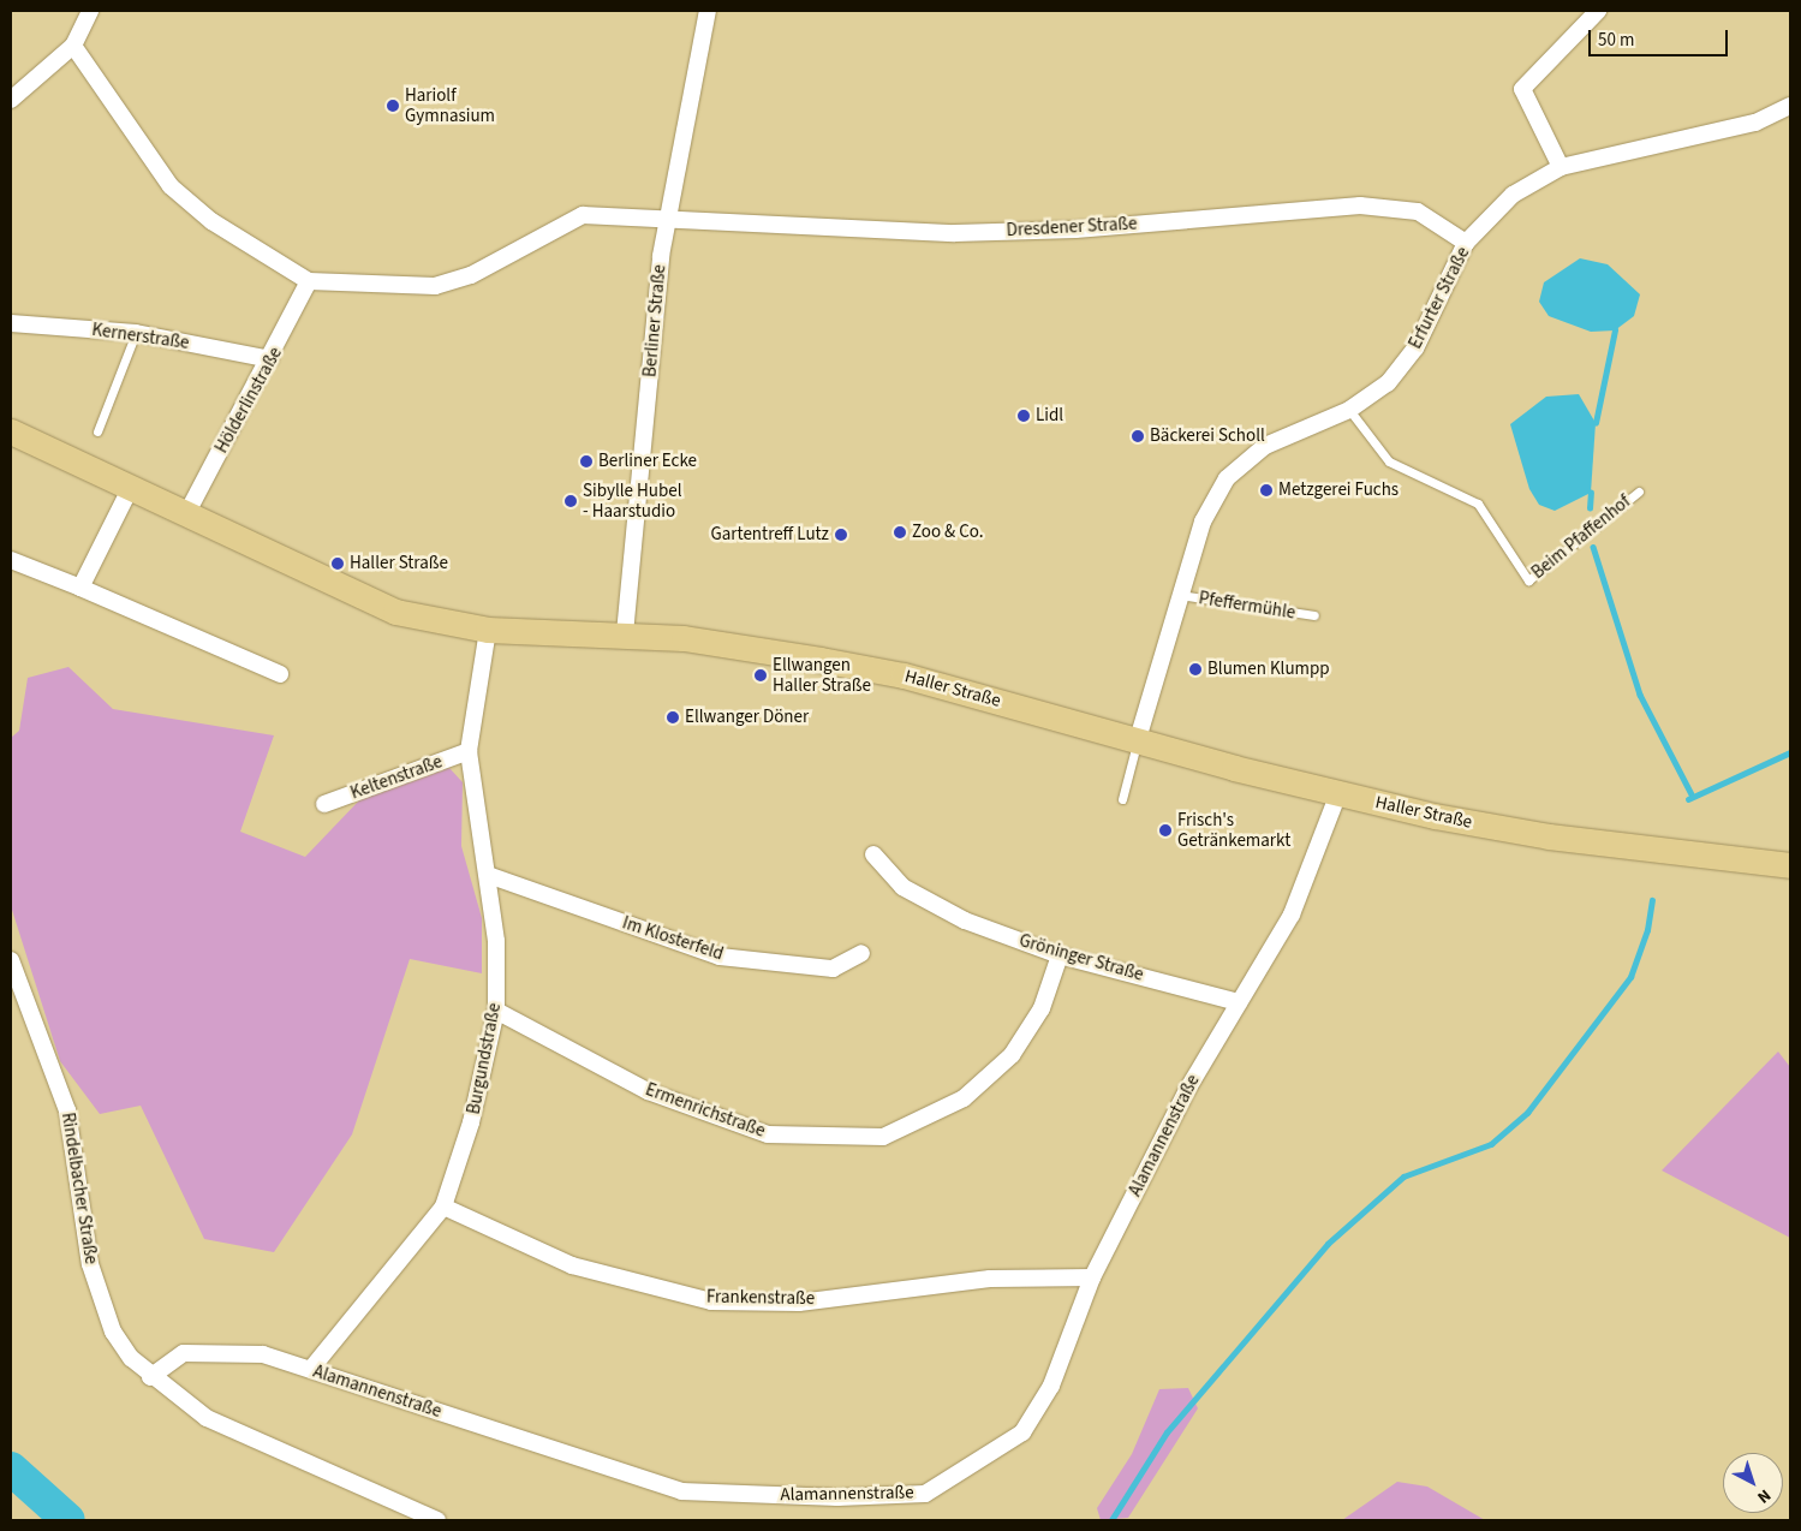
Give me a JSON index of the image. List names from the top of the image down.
{
  "streets": {
    "main road": ["Haller Straße"],
    "street": [
      "Dresdener Straße",
      "Erfurter Straße",
      "Berliner Straße",
      "Kernerstraße",
      "Hölderlinstraße",
      "Keltenstraße",
      "Im Klosterfeld",
      "Gröninger Straße",
      "Burgundstraße",
      "Ermenrichstraße",
      "Alamannenstraße",
      "Rindelbacher Straße",
      "Frankenstraße"
    ],
    "lane": ["Beim Pfaffenhof", "Pfeffermühle"]
  },
  "crossings": [
    ["Dresdener Straße", "Erfurter Straße"],
    ["Dresdener Straße", "Berliner Straße"],
    ["Dresdener Straße", "Hölderlinstraße"],
    ["Erfurter Straße", "Beim Pfaffenhof"],
    ["Erfurter Straße", "Pfeffermühle"],
    ["Erfurter Straße", "Haller Straße"],
    ["Berliner Straße", "Haller Straße"],
    ["Kernerstraße", "Hölderlinstraße"],
    ["Hölderlinstraße", "Haller Straße"],
    ["Haller Straße", "Burgundstraße"],
    ["Haller Straße", "Alamannenstraße"],
    ["Keltenstraße", "Burgundstraße"],
    ["Im Klosterfeld", "Burgundstraße"],
    ["Gröninger Straße", "Ermenrichstraße"],
    ["Gröninger Straße", "Alamannenstraße"],
    ["Burgundstraße", "Ermenrichstraße"],
    ["Burgundstraße", "Alamannenstraße"],
    ["Burgundstraße", "Frankenstraße"],
    ["Alamannenstraße", "Rindelbacher Straße"],
    ["Alamannenstraße", "Frankenstraße"]
  ],
  "places": [
    "Hariolf Gymnasium",
    "Lidl",
    "Bäckerei Scholl",
    "Berliner Ecke",
    "Metzgerei Fuchs",
    "Sibylle Hubel - Haarstudio",
    "Zoo & Co.",
    "Gartentreff Lutz",
    "Haller Straße",
    "Blumen Klumpp",
    "Ellwangen Haller Straße",
    "Ellwanger Döner",
    "Frisch's Getränkemarkt"
  ],
  "scale_bar": "50 m",
  "north": "bottom right"
}
